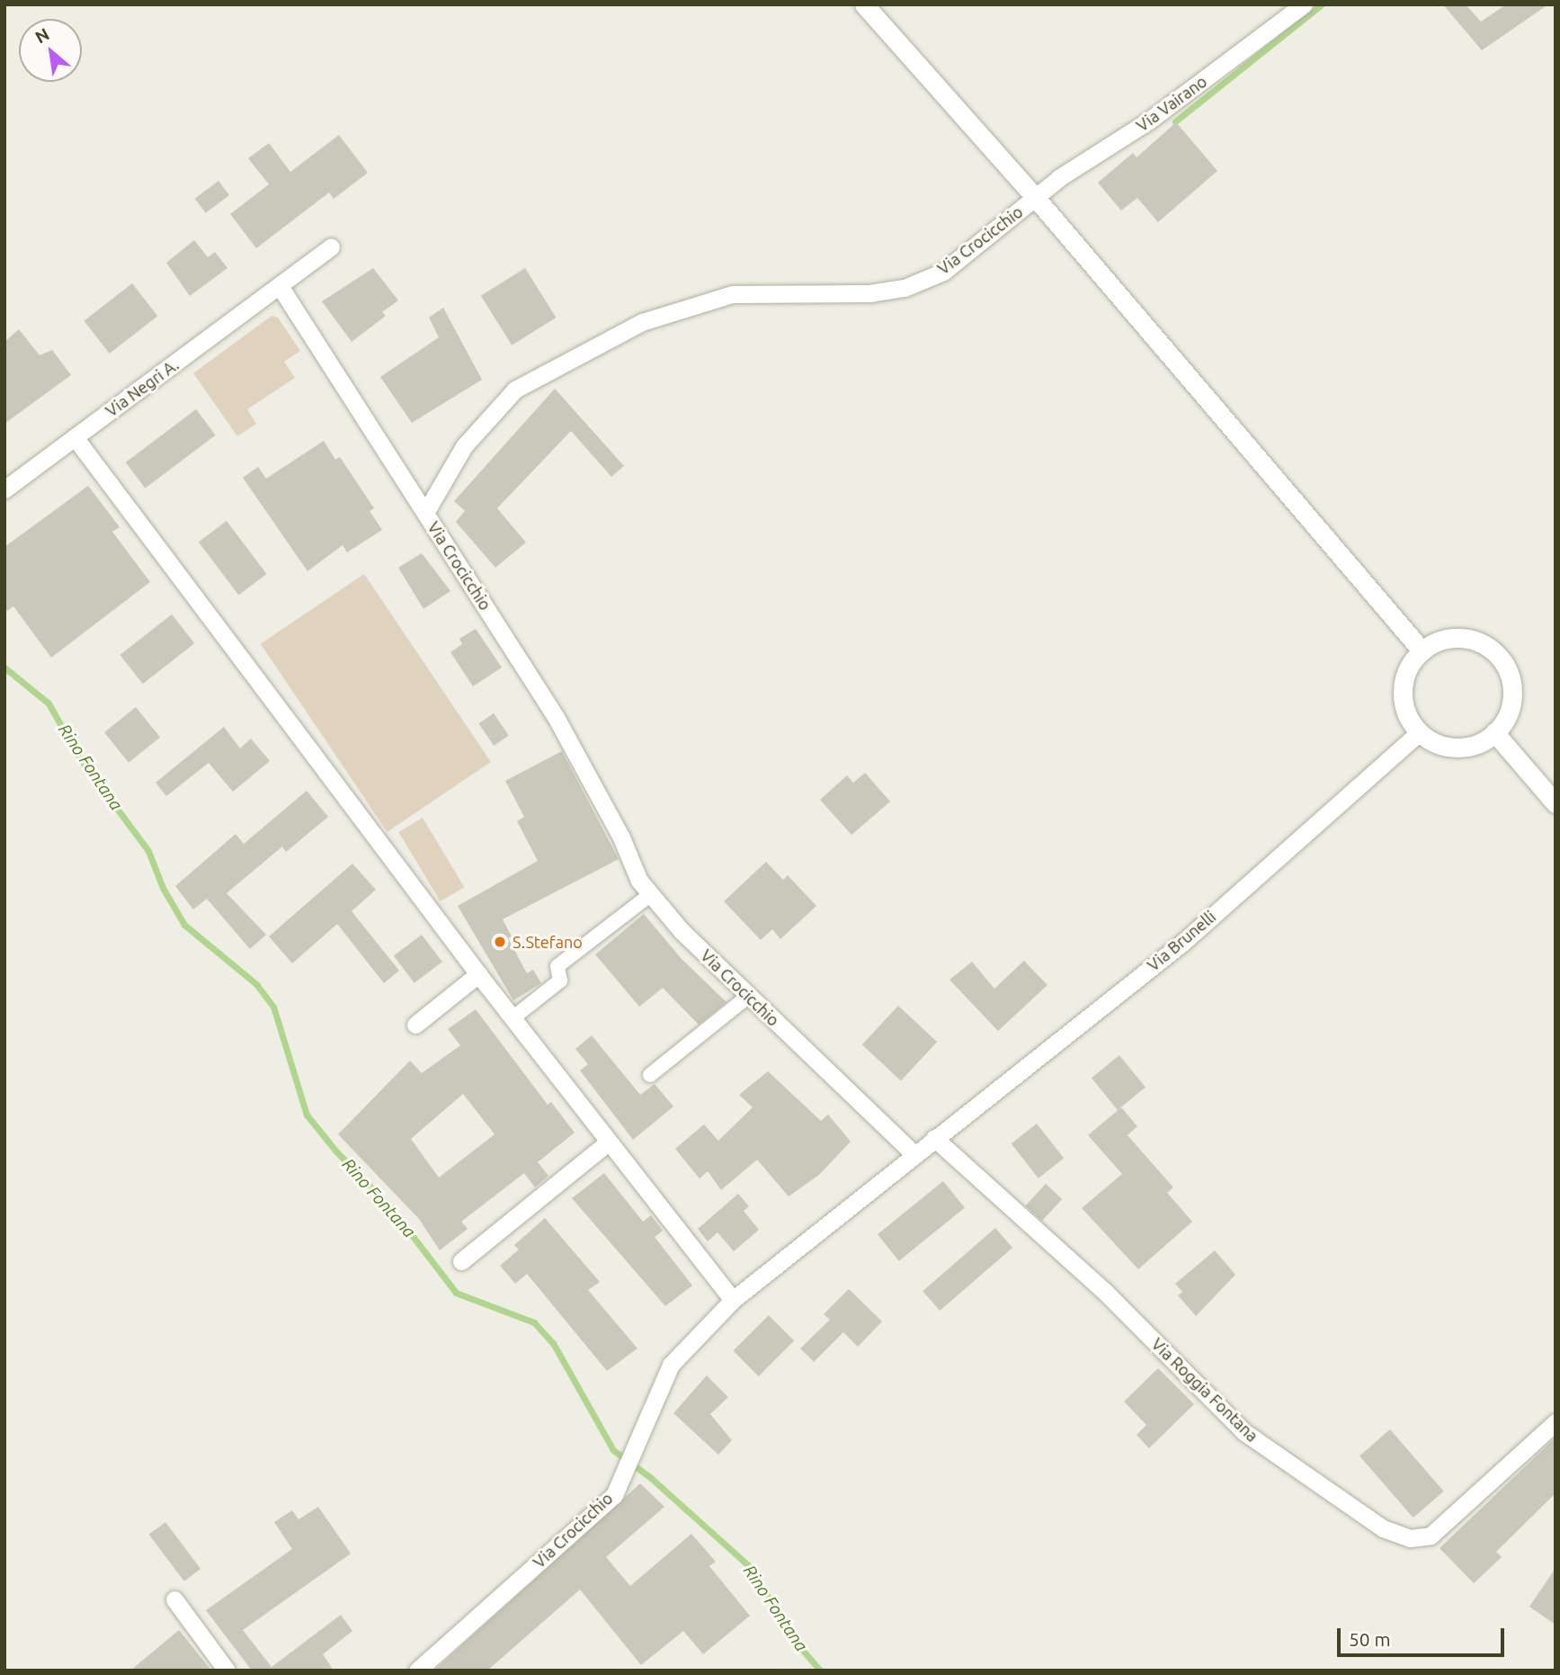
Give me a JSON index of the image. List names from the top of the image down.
{
  "streets": {
    "street": [
      "Via Vairano",
      "Via Crocicchio",
      "Via Negri A.",
      "Via Brunelli",
      "Via Roggia Fontana"
    ]
  },
  "crossings": [
    ["Via Vairano", "Via Crocicchio"],
    ["Via Crocicchio", "Via Brunelli"],
    ["Via Crocicchio", "Via Roggia Fontana"],
    ["Via Brunelli", "Via Roggia Fontana"]
  ],
  "water": ["Rino Fontana"],
  "places": ["S.Stefano"],
  "scale_bar": "50 m",
  "north": "top left"
}
